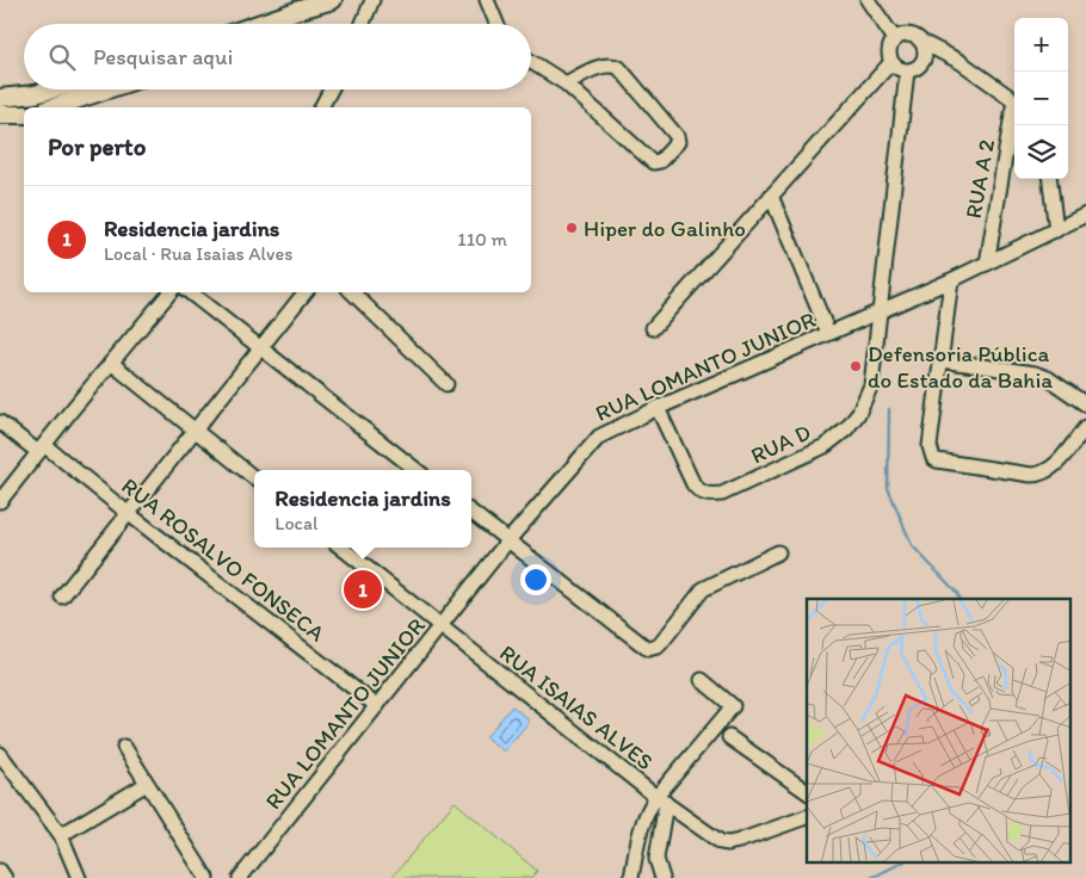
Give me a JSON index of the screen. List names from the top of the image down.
{
  "streets": {
    "street": [
      "RUA A 2",
      "RUA LOMANTO JUNIOR",
      "RUA D",
      "RUA ROSALVO FONSECA",
      "RUA ISAIAS ALVES"
    ]
  },
  "crossings": [
    ["RUA A 2", "RUA LOMANTO JUNIOR"],
    ["RUA LOMANTO JUNIOR", "RUA D"],
    ["RUA LOMANTO JUNIOR", "RUA ROSALVO FONSECA"],
    ["RUA LOMANTO JUNIOR", "RUA ISAIAS ALVES"]
  ],
  "places": ["Hiper do Galinho", "Defensoria Pública do Estado da Bahia"],
  "page": {
    "map_buttons": ["+", "−"],
    "search": "Pesquisar aqui",
    "heading": "Por perto",
    "list": [
      {
        "mark": "1",
        "name": "Residencia jardins",
        "note": "Local · Rua Isaias Alves",
        "value": "110 m"
      }
    ],
    "popup": ["Residencia jardins", "Local"],
    "pins": "1"
  }
}
